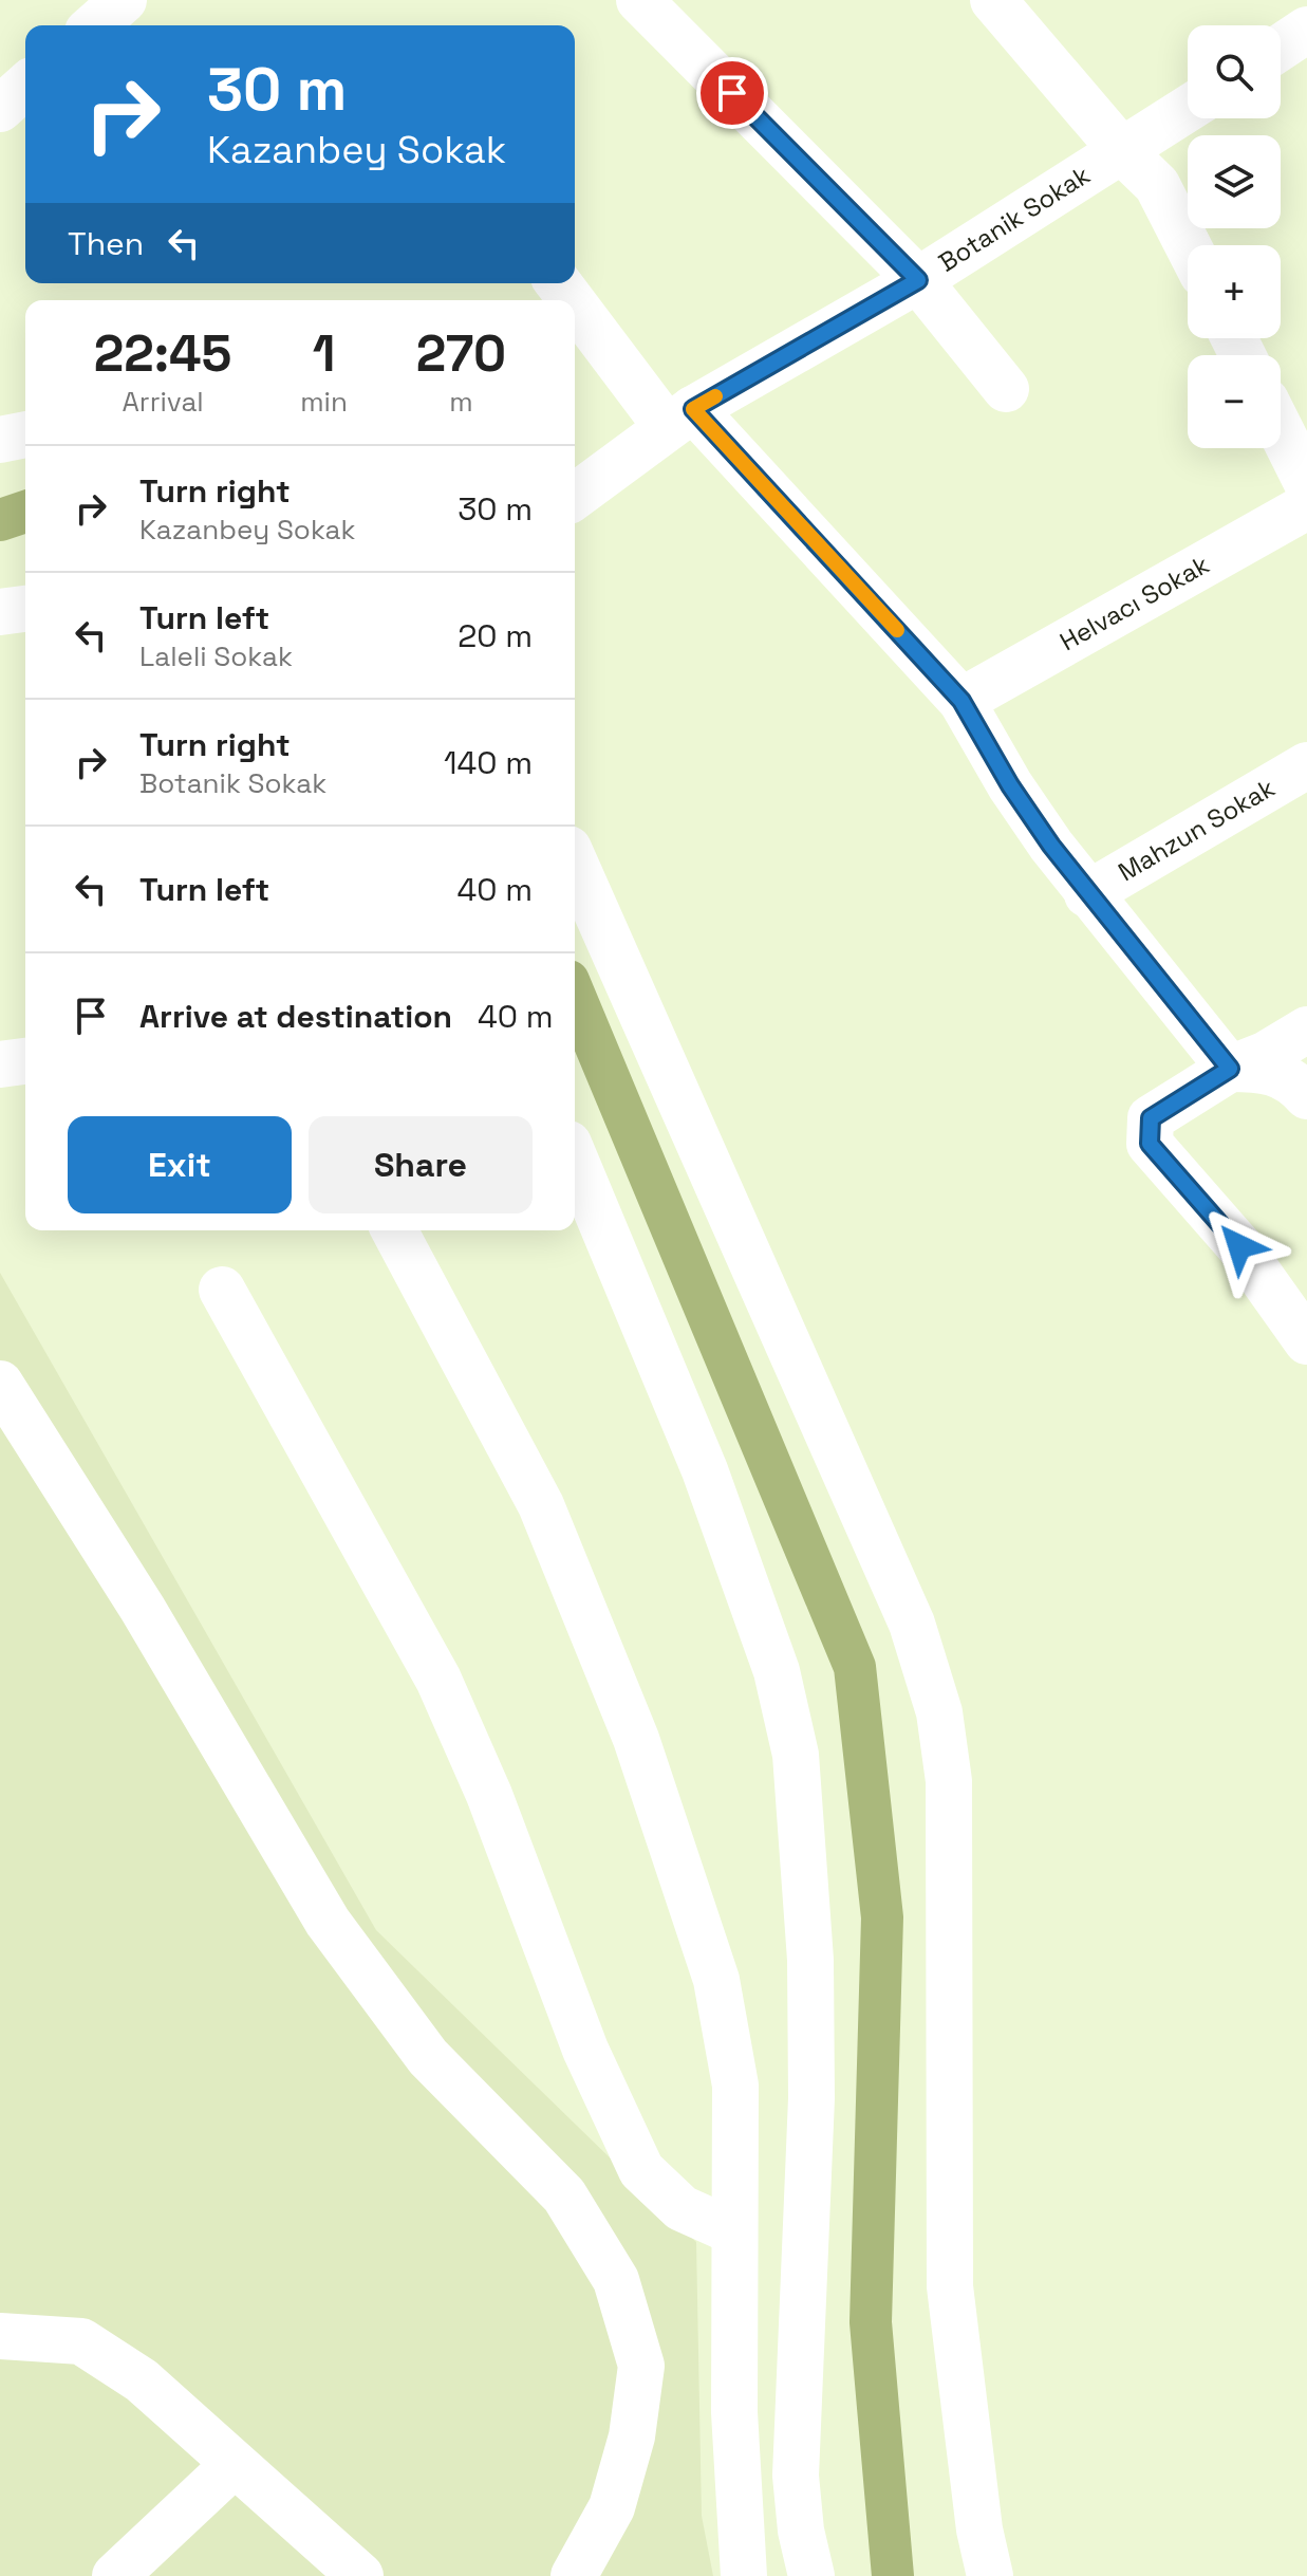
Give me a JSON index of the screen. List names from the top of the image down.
{
  "streets": {
    "street": ["Botanik Sokak", "Helvacı Sokak", "Mahzun Sokak"]
  },
  "page": {
    "map_buttons": ["+", "−"],
    "turn": ["30 m", "Kazanbey Sokak"],
    "then": "Then",
    "eta": [
      "22:45",
      "Arrival",
      "1",
      "min",
      "270",
      "m"
    ],
    "list": [
      {
        "name": "Turn right",
        "note": "Kazanbey Sokak",
        "value": "30 m"
      },
      {
        "name": "Turn left",
        "note": "Laleli Sokak",
        "value": "20 m"
      },
      {
        "name": "Turn right",
        "note": "Botanik Sokak",
        "value": "140 m"
      },
      {
        "name": "Turn left",
        "value": "40 m"
      },
      {
        "name": "Arrive at destination",
        "value": "40 m"
      }
    ],
    "buttons": ["Exit", "Share"]
  }
}
